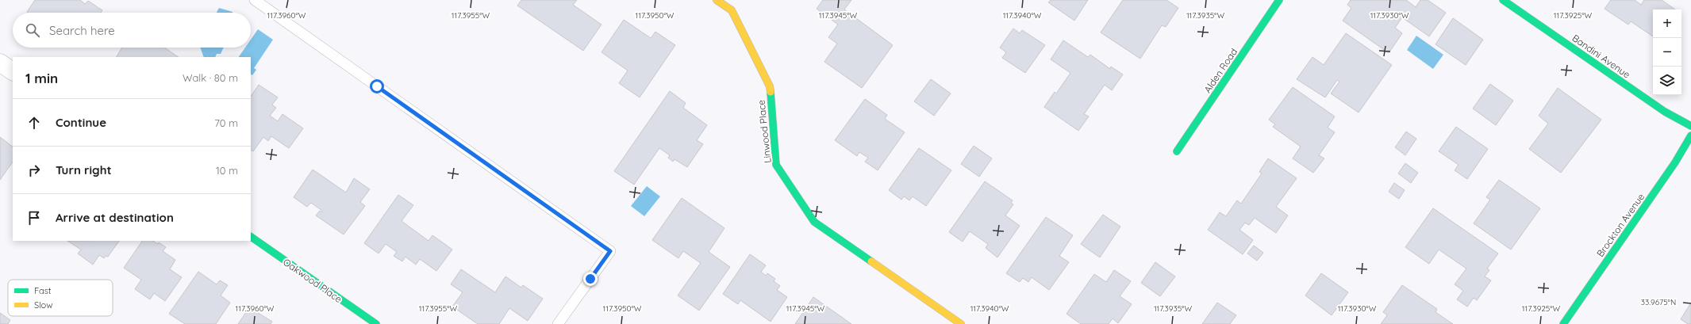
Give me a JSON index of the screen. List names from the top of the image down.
{
  "streets": {
    "street": [
      "Bandini Avenue",
      "Alden Road",
      "Linwood Place",
      "Brockton Avenue",
      "Oakwood Place"
    ]
  },
  "legend": ["Fast", "Slow"],
  "page": {
    "map_buttons": ["+", "−"],
    "search": "Search here",
    "heading": ["1 min", "Walk · 80 m"],
    "list": [
      ["Continue", "70 m"],
      ["Turn right", "10 m"],
      "Arrive at destination"
    ]
  },
  "coordinates": [
    "117.3960°W",
    "117.3955°W",
    "117.3950°W",
    "117.3945°W",
    "117.3940°W",
    "117.3935°W",
    "117.3930°W",
    "117.3925°W",
    "33.9675°N"
  ]
}
